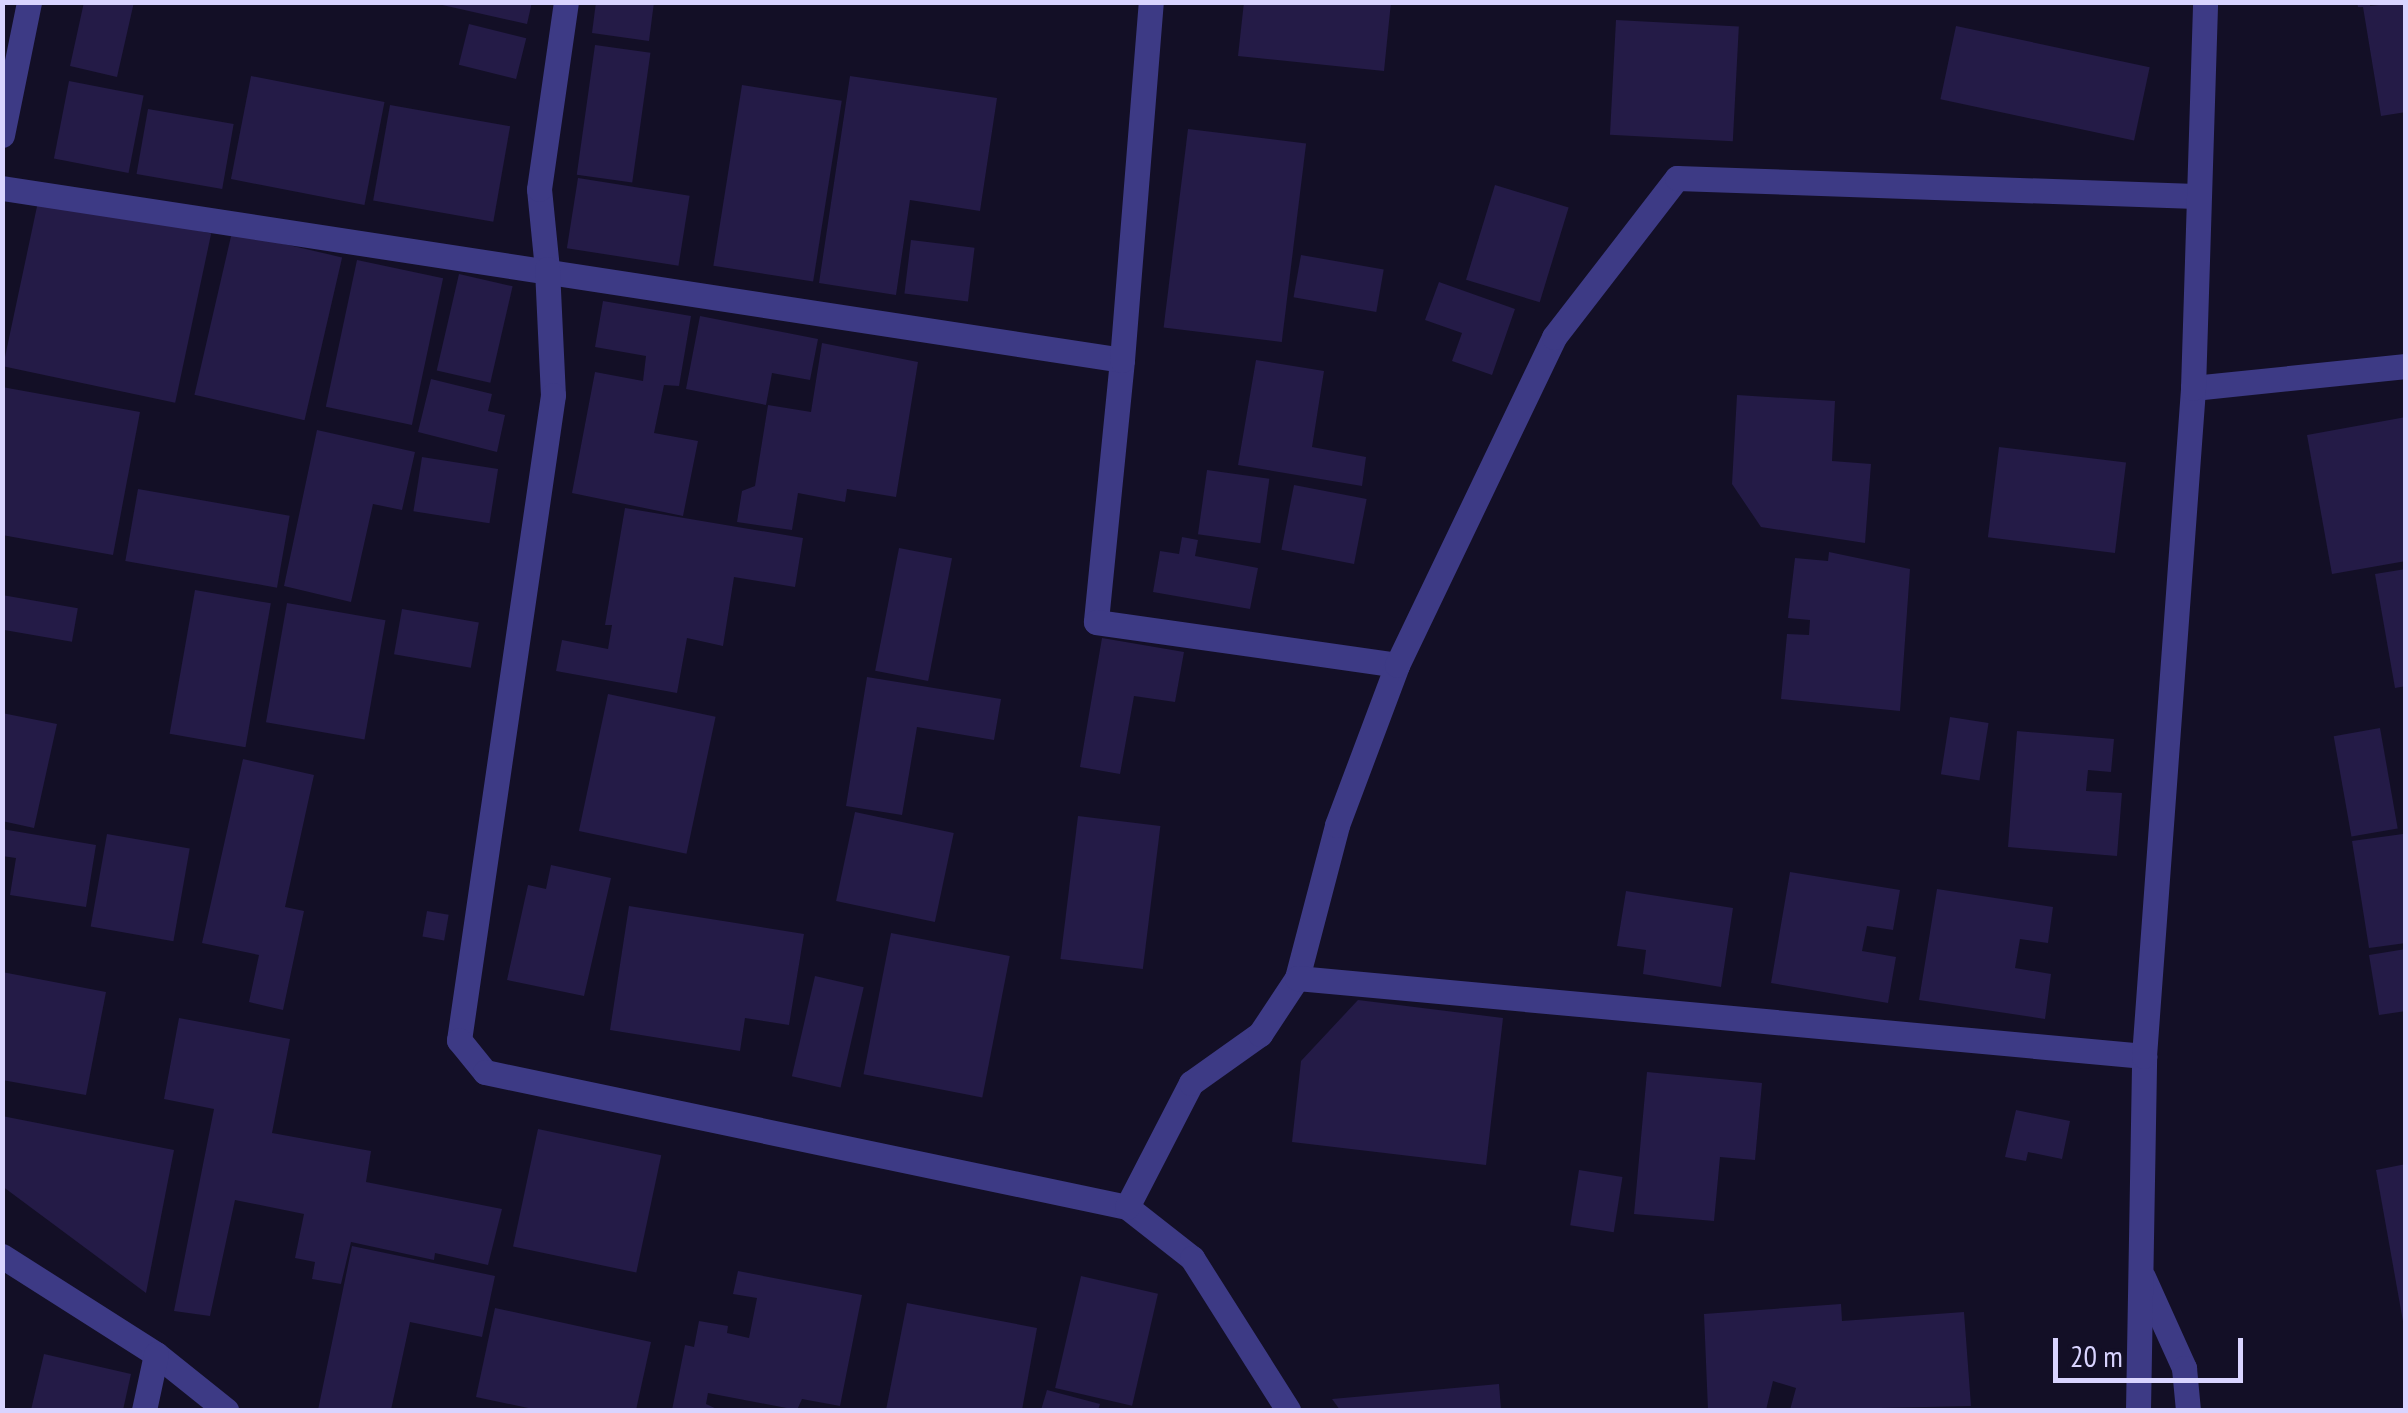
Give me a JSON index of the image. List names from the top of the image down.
{
  "scale_bar": "20 m"
}
